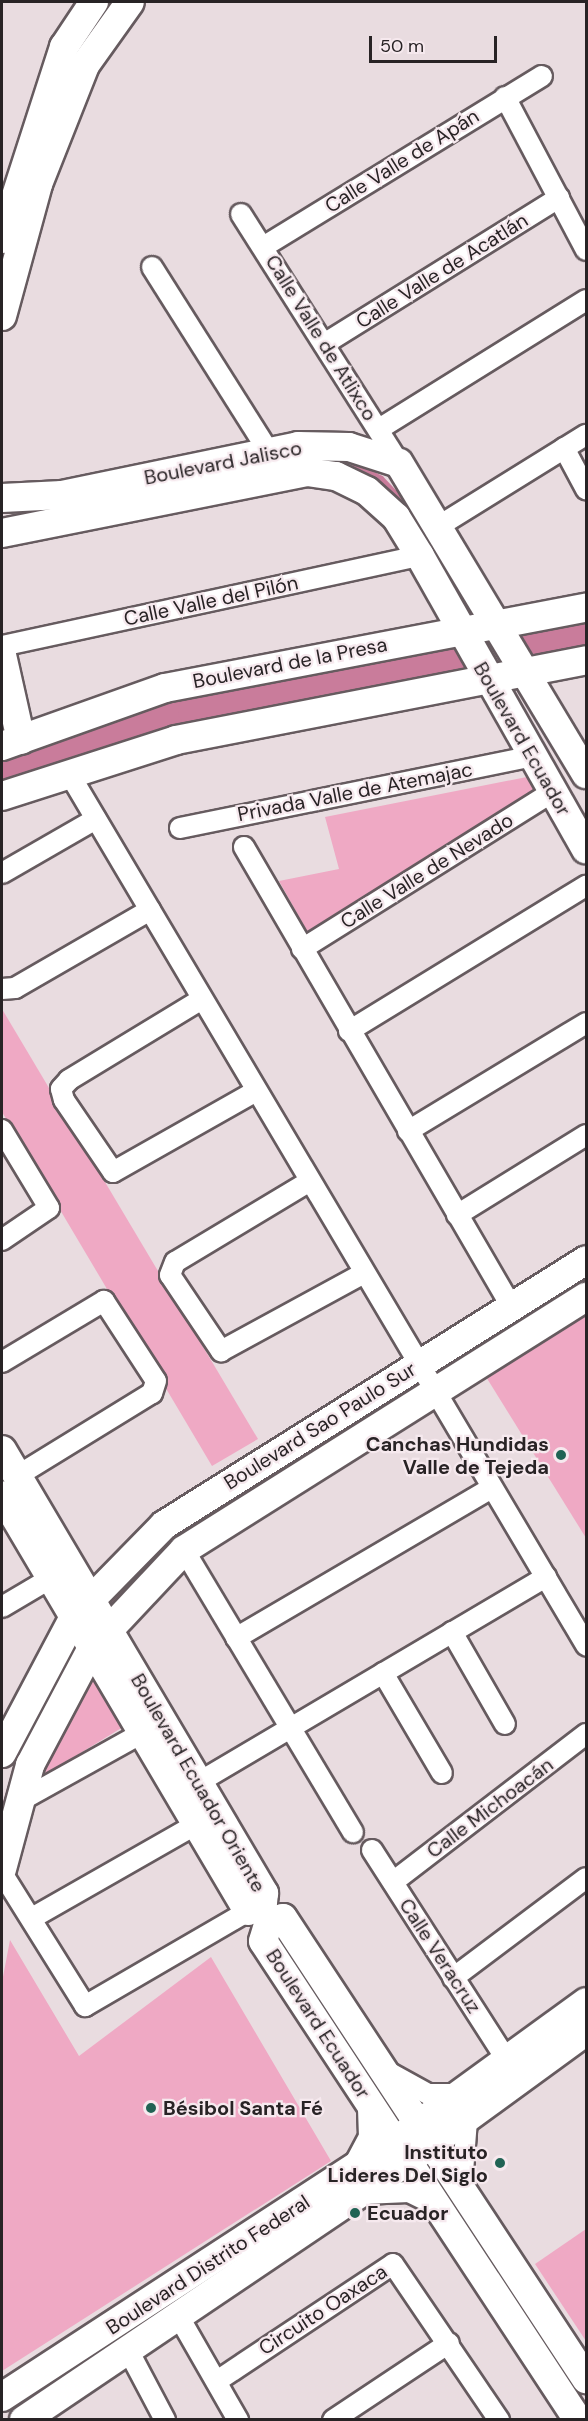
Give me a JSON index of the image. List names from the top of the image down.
{
  "streets": {
    "street": [
      "Calle Valle de Apán",
      "Calle Valle de Acatlán",
      "Calle Valle de Atlixco",
      "Boulevard Jalisco",
      "Calle Valle del Pilón",
      "Boulevard de la Presa",
      "Boulevard Ecuador",
      "Privada Valle de Atemajac",
      "Calle Valle de Nevado",
      "Boulevard Sao Paulo Sur",
      "Boulevard Ecuador Oriente",
      "Calle Michoacán",
      "Calle Veracruz",
      "Boulevard Distrito Federal",
      "Circuito Oaxaca"
    ]
  },
  "crossings": [
    ["Calle Valle de Apán", "Calle Valle de Atlixco"],
    ["Calle Valle de Acatlán", "Calle Valle de Atlixco"],
    ["Calle Valle de Atlixco", "Boulevard Jalisco"],
    ["Boulevard Jalisco", "Calle Valle del Pilón"],
    ["Boulevard Jalisco", "Boulevard de la Presa"],
    ["Boulevard Jalisco", "Boulevard Ecuador"],
    ["Boulevard de la Presa", "Boulevard Ecuador"],
    ["Boulevard Ecuador", "Privada Valle de Atemajac"],
    ["Boulevard Ecuador", "Calle Valle de Nevado"],
    ["Boulevard Ecuador", "Boulevard Distrito Federal"],
    ["Boulevard Sao Paulo Sur", "Boulevard Ecuador Oriente"],
    ["Calle Michoacán", "Calle Veracruz"],
    ["Calle Veracruz", "Boulevard Distrito Federal"]
  ],
  "places": [
    "Canchas Hundidas Valle de Tejeda",
    "Bésibol Santa Fé",
    "Instituto Lideres Del Siglo",
    "Ecuador"
  ],
  "scale_bar": "50 m"
}
